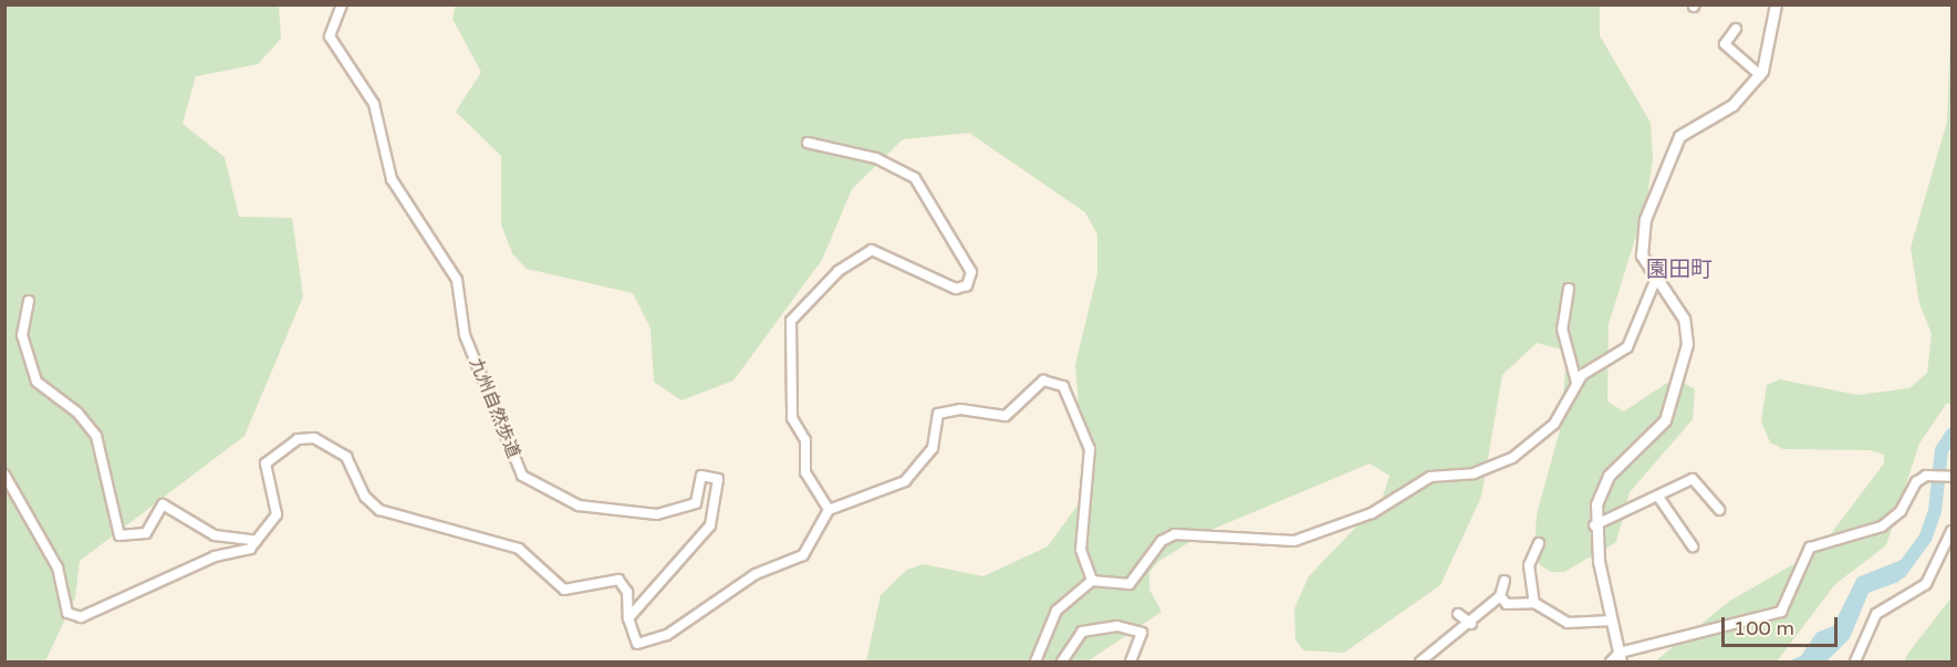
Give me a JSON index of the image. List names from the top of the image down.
{
  "streets": {
    "street": ["九州自然歩道"]
  },
  "districts": ["園田町"],
  "scale_bar": "100 m"
}
